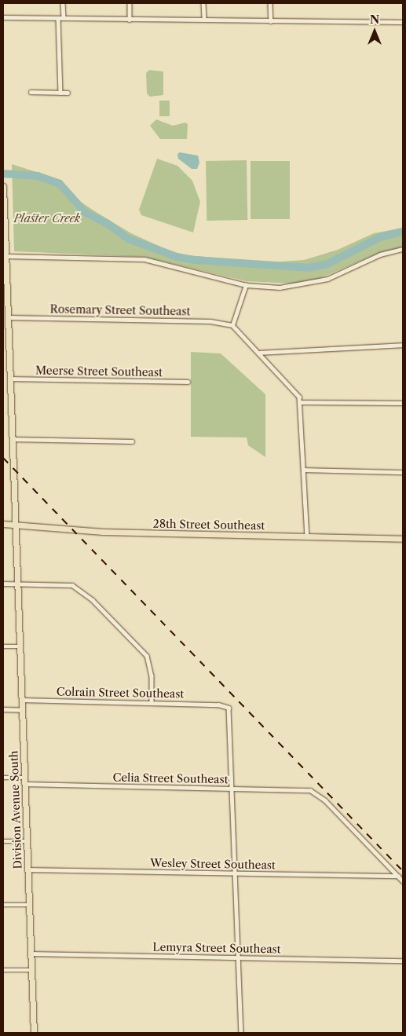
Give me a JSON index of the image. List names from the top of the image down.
{
  "streets": {
    "main road": ["28th Street Southeast", "Division Avenue South"],
    "street": [
      "Rosemary Street Southeast",
      "Meerse Street Southeast",
      "Colrain Street Southeast",
      "Celia Street Southeast",
      "Wesley Street Southeast",
      "Lemyra Street Southeast"
    ]
  },
  "crossings": [
    ["Rosemary Street Southeast", "Division Avenue South"],
    ["Meerse Street Southeast", "Division Avenue South"],
    ["28th Street Southeast", "Division Avenue South"],
    ["Colrain Street Southeast", "Celia Street Southeast"],
    ["Colrain Street Southeast", "Division Avenue South"],
    ["Celia Street Southeast", "Division Avenue South"],
    ["Celia Street Southeast", "Wesley Street Southeast"],
    ["Division Avenue South", "Wesley Street Southeast"],
    ["Division Avenue South", "Lemyra Street Southeast"]
  ],
  "parks": ["Plaster Creek"],
  "north": "top"
}
